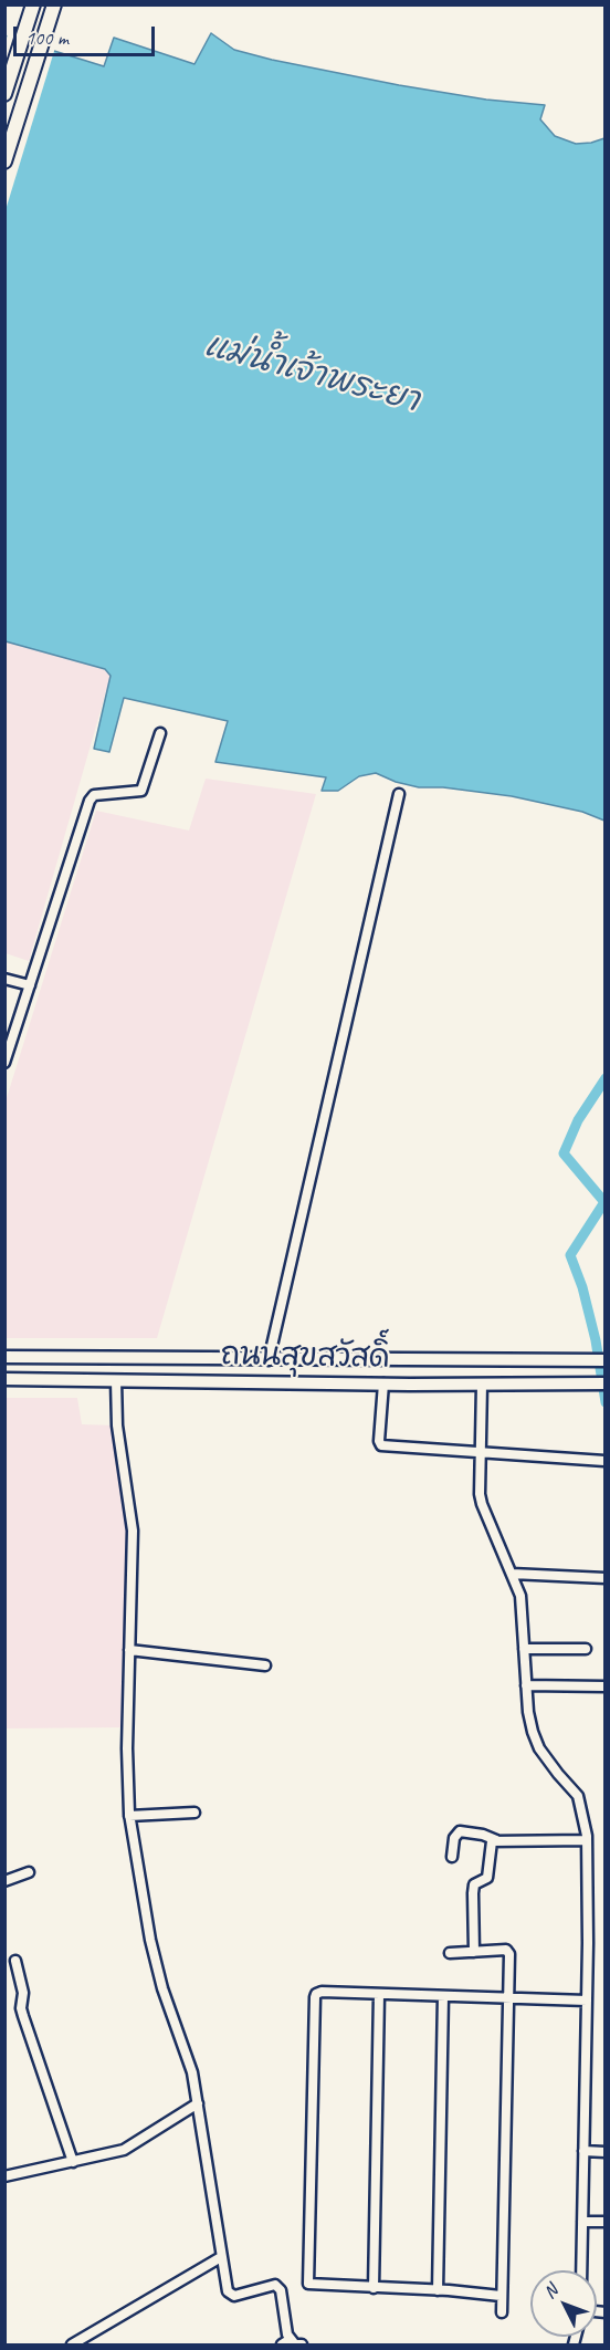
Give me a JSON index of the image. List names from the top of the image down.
{
  "streets": {
    "main road": ["ถนนสุขสวัสดิ์"]
  },
  "water": ["แม่น้ำเจ้าพระยา"],
  "scale_bar": "100 m",
  "north": "top left"
}
